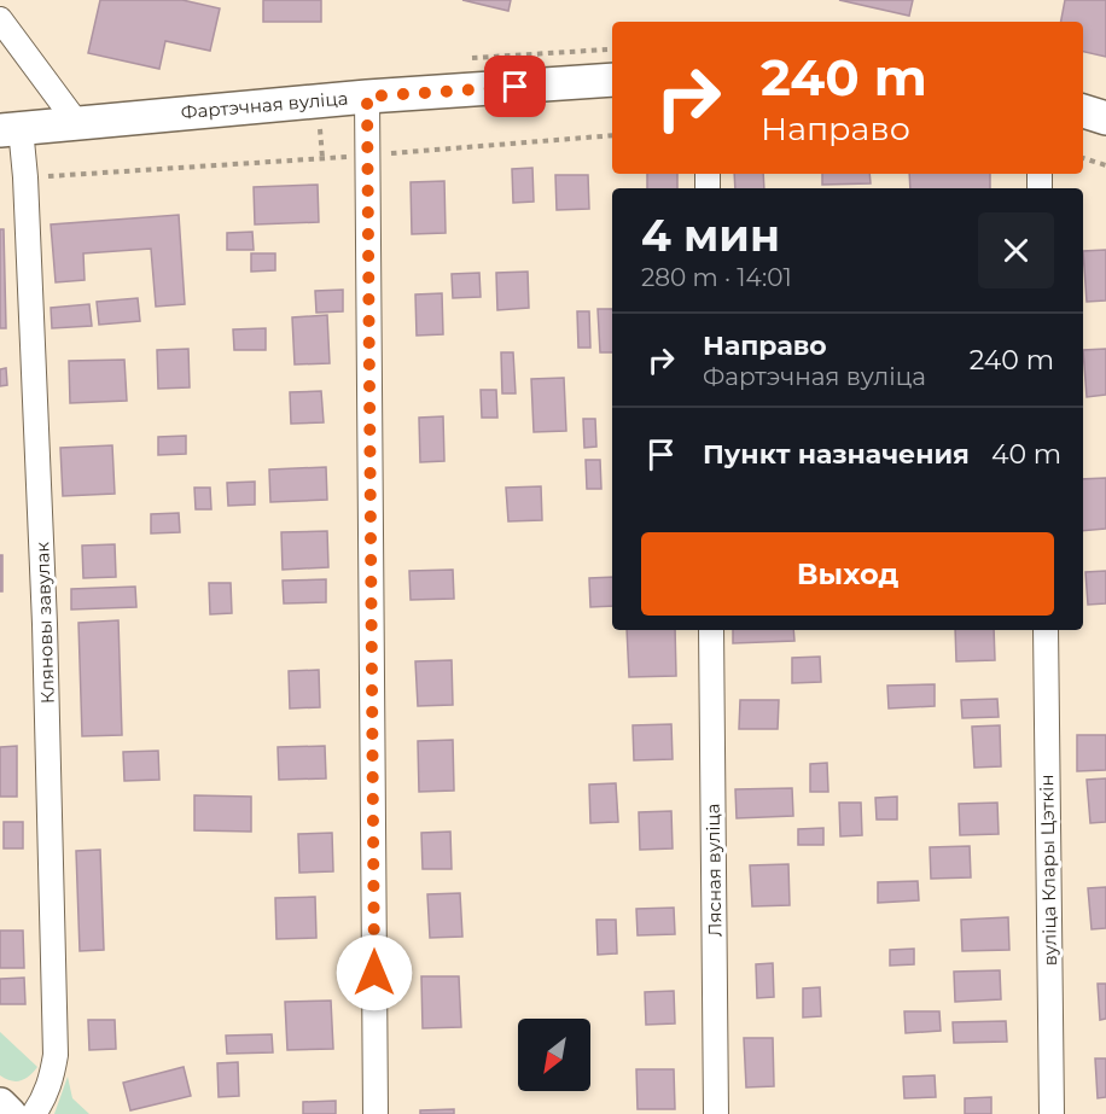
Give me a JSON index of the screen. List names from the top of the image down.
{
  "streets": {
    "main road": ["Фартэчная вуліца"],
    "street": ["Кляновы завулак", "Лясная вуліца", "вуліца Клары Цэткін"]
  },
  "crossings": [
    ["Фартэчная вуліца", "Кляновы завулак"]
  ],
  "north": "bottom left",
  "page": {
    "turn": ["240 m", "Направо"],
    "heading": ["4 мин", "280 m · 14:01"],
    "list": [
      {
        "name": "Направо",
        "note": "Фартэчная вуліца",
        "value": "240 m"
      },
      {
        "name": "Пункт назначения",
        "value": "40 m"
      }
    ],
    "buttons": "Выход"
  }
}
